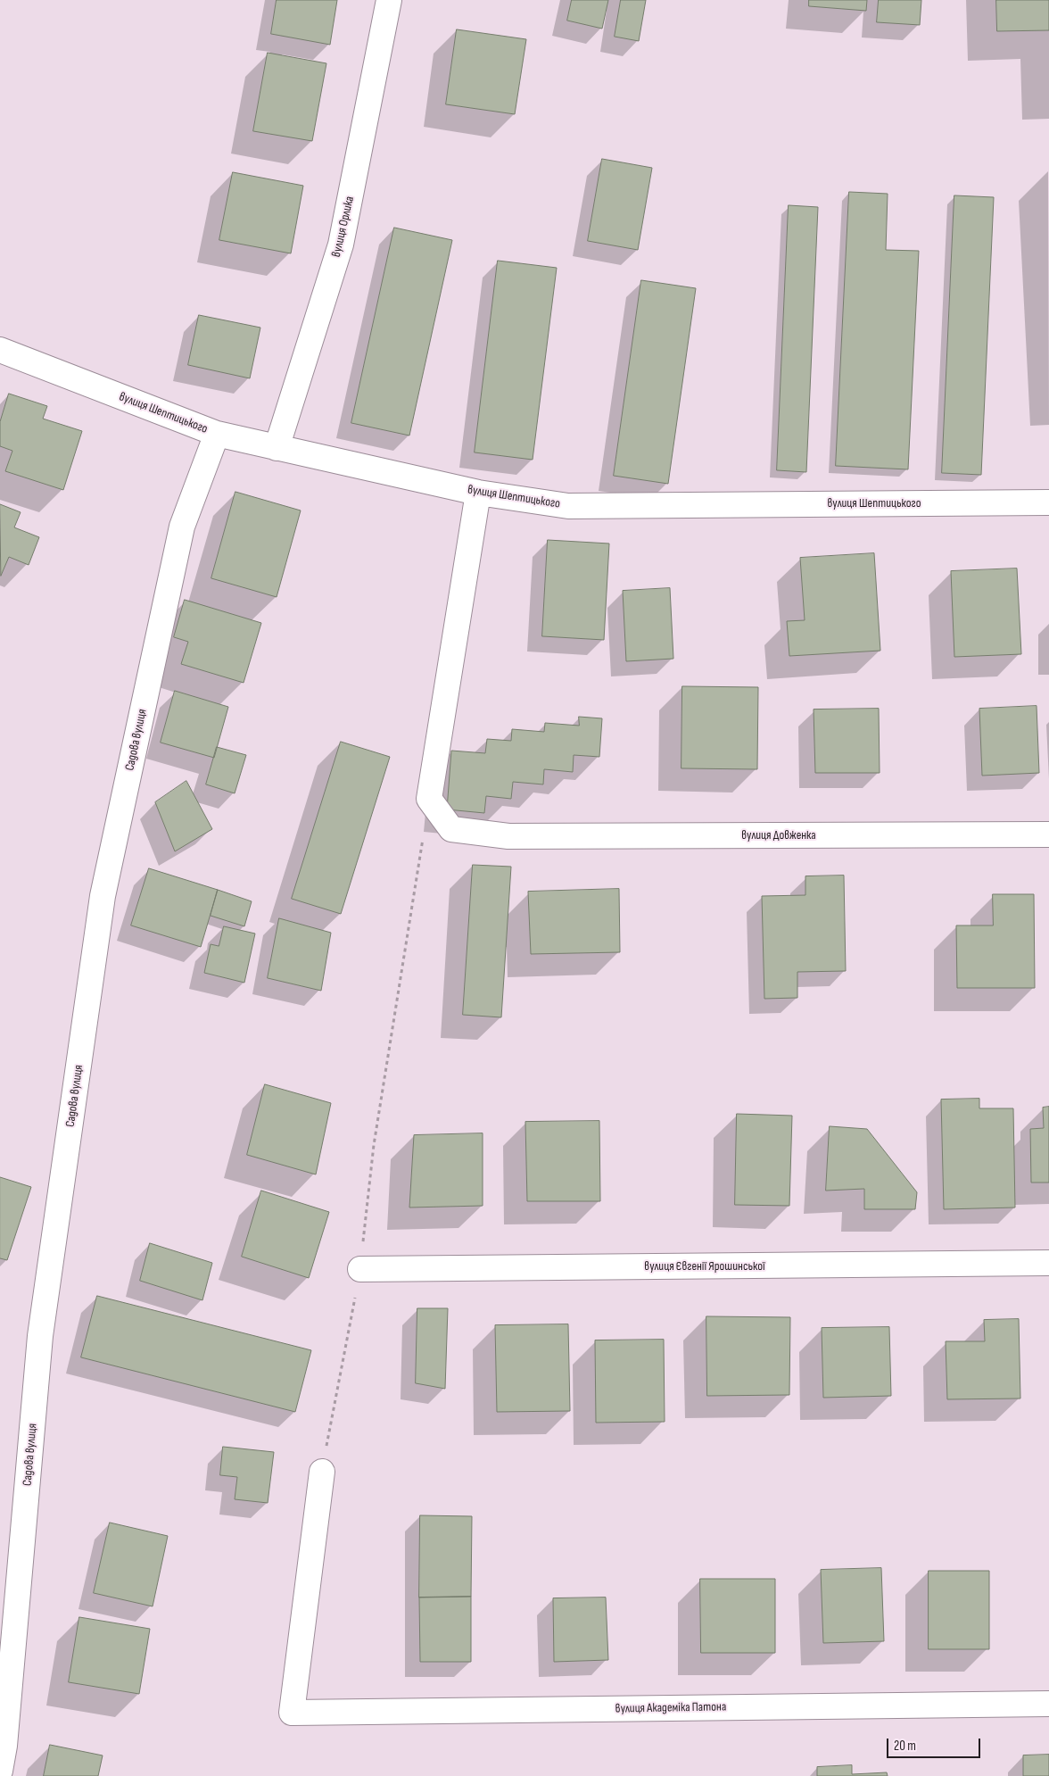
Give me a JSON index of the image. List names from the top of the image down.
{
  "streets": {
    "street": [
      "вулиця Орлика",
      "вулиця Шептицького",
      "Садова вулиця",
      "вулиця Довженка",
      "вулиця Євгенії Ярошинської",
      "вулиця Академіка Патона"
    ]
  },
  "crossings": [
    ["вулиця Орлика", "вулиця Шептицького"],
    ["вулиця Шептицького", "Садова вулиця"]
  ],
  "scale_bar": "20 m"
}
